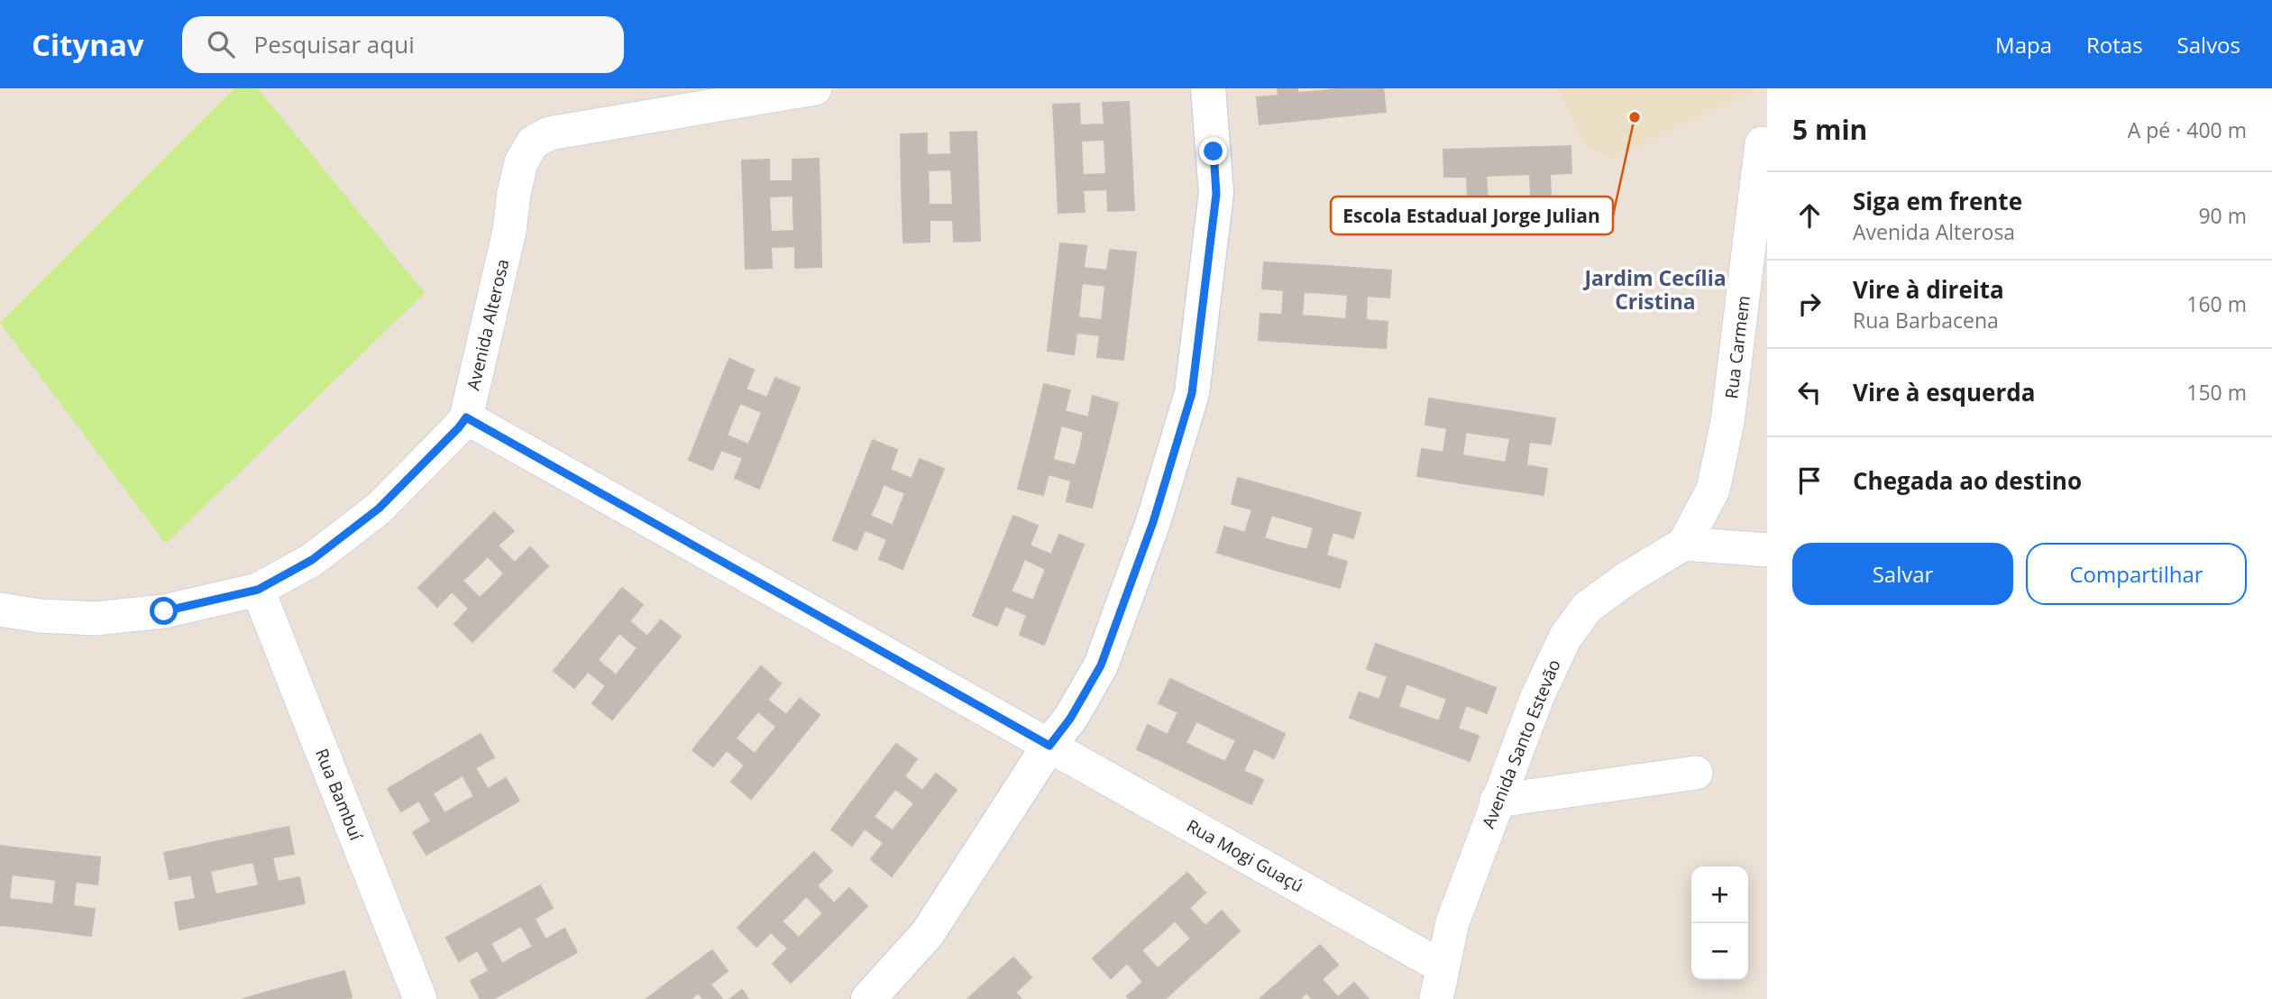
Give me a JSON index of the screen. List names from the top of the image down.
{
  "streets": {
    "street": [
      "Avenida Alterosa",
      "Rua Carmem",
      "Avenida Santo Estevão",
      "Rua Bambuí",
      "Rua Mogi Guaçú"
    ]
  },
  "crossings": [
    ["Avenida Alterosa", "Rua Bambuí"],
    ["Avenida Alterosa", "Rua Mogi Guaçú"],
    ["Rua Carmem", "Avenida Santo Estevão"],
    ["Avenida Santo Estevão", "Rua Mogi Guaçú"]
  ],
  "districts": ["Jardim Cecília Cristina"],
  "places": ["Escola Estadual Jorge Julian"],
  "page": {
    "header": "Citynav",
    "search": "Pesquisar aqui",
    "nav": ["Mapa", "Rotas", "Salvos"],
    "heading": ["5 min", "A pé · 400 m"],
    "list": [
      ["Siga em frente", "Avenida Alterosa", "90 m"],
      ["Vire à direita", "Rua Barbacena", "160 m"],
      ["Vire à esquerda", "150 m"],
      "Chegada ao destino"
    ],
    "buttons": ["Salvar", "Compartilhar"],
    "map_buttons": ["+", "−"]
  }
}
